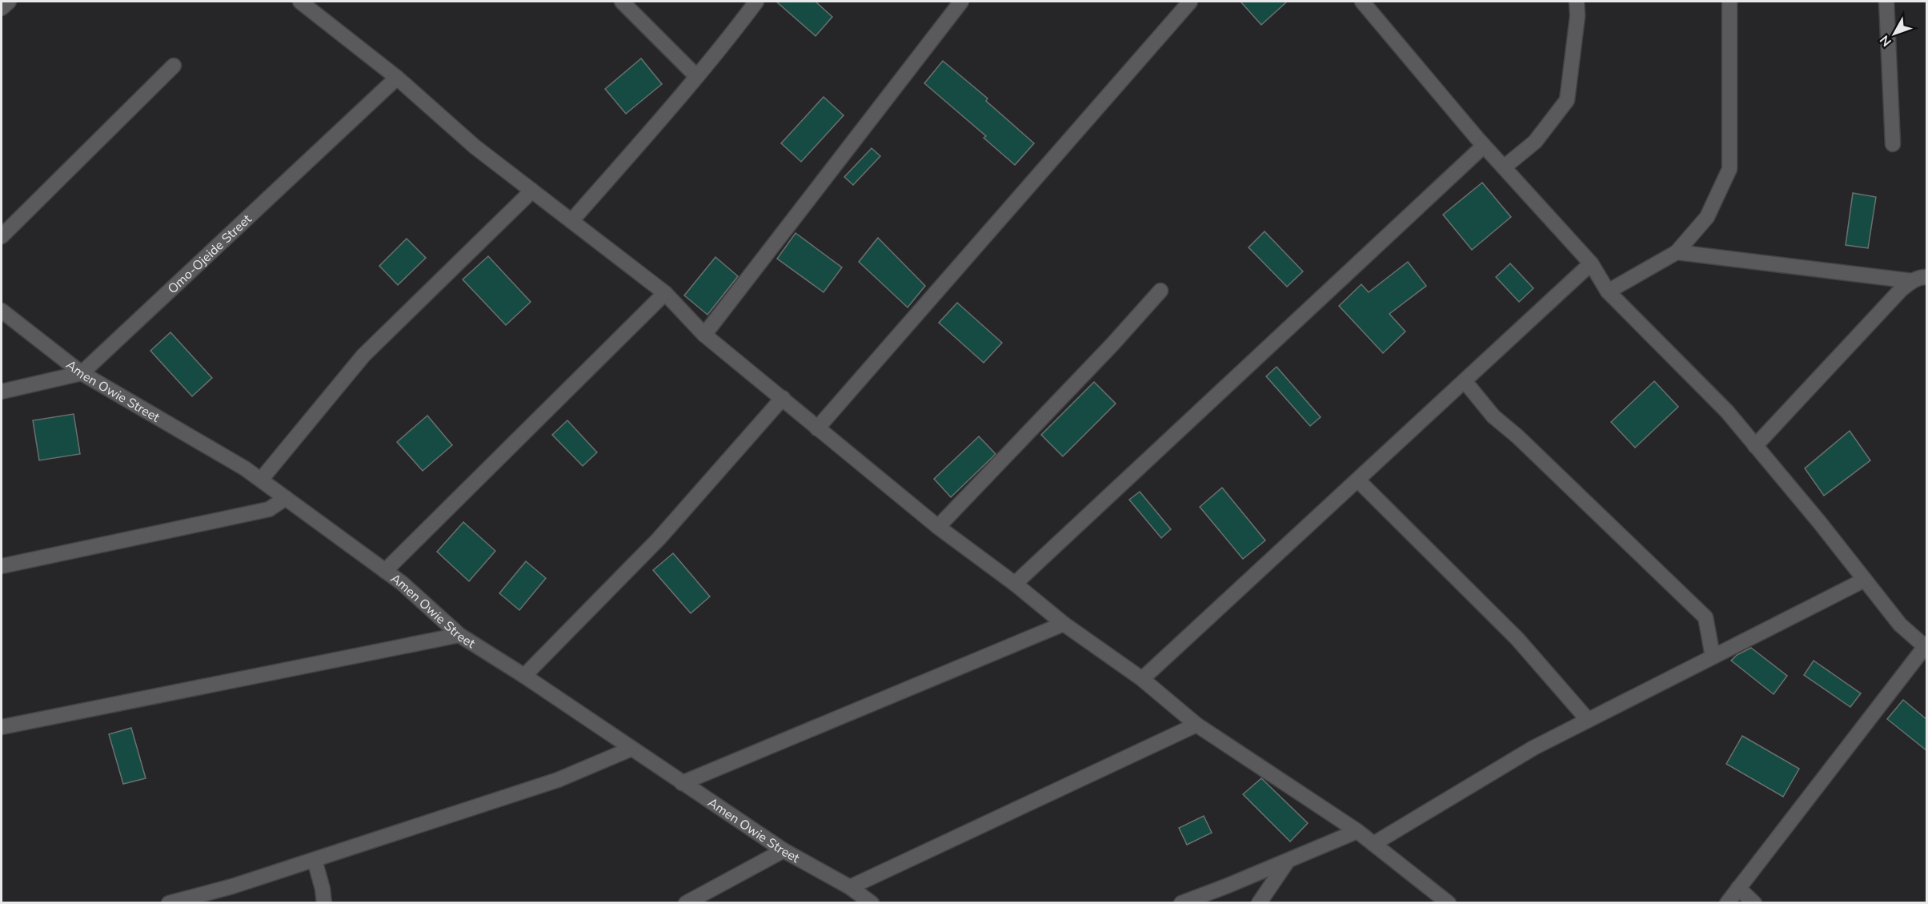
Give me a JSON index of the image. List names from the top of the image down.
{
  "streets": {
    "street": ["Omo-Ojeide Street", "Amen Owie Street"]
  },
  "crossings": [
    ["Omo-Ojeide Street", "Amen Owie Street"]
  ],
  "north": "bottom left"
}
